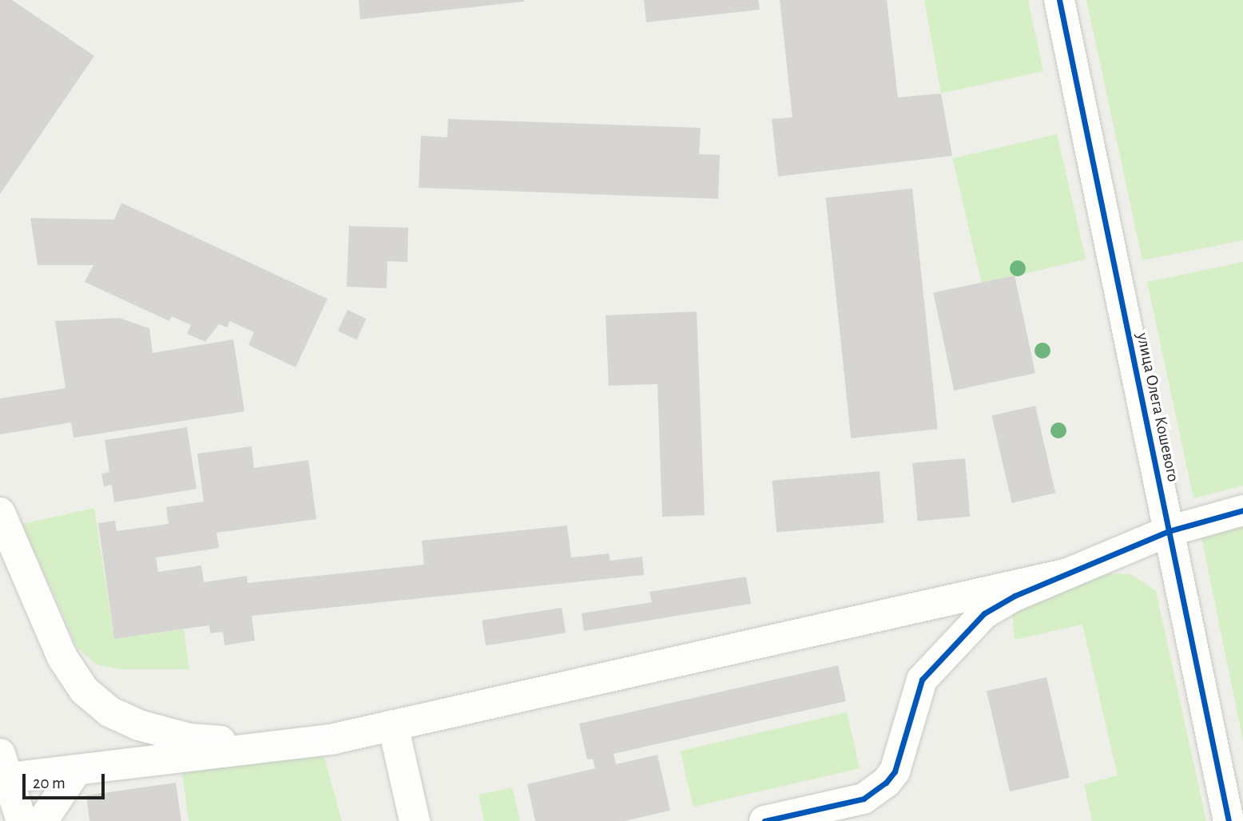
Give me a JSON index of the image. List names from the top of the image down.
{
  "streets": {
    "street": ["улица Олега Кошевого"]
  },
  "scale_bar": "20 m"
}
